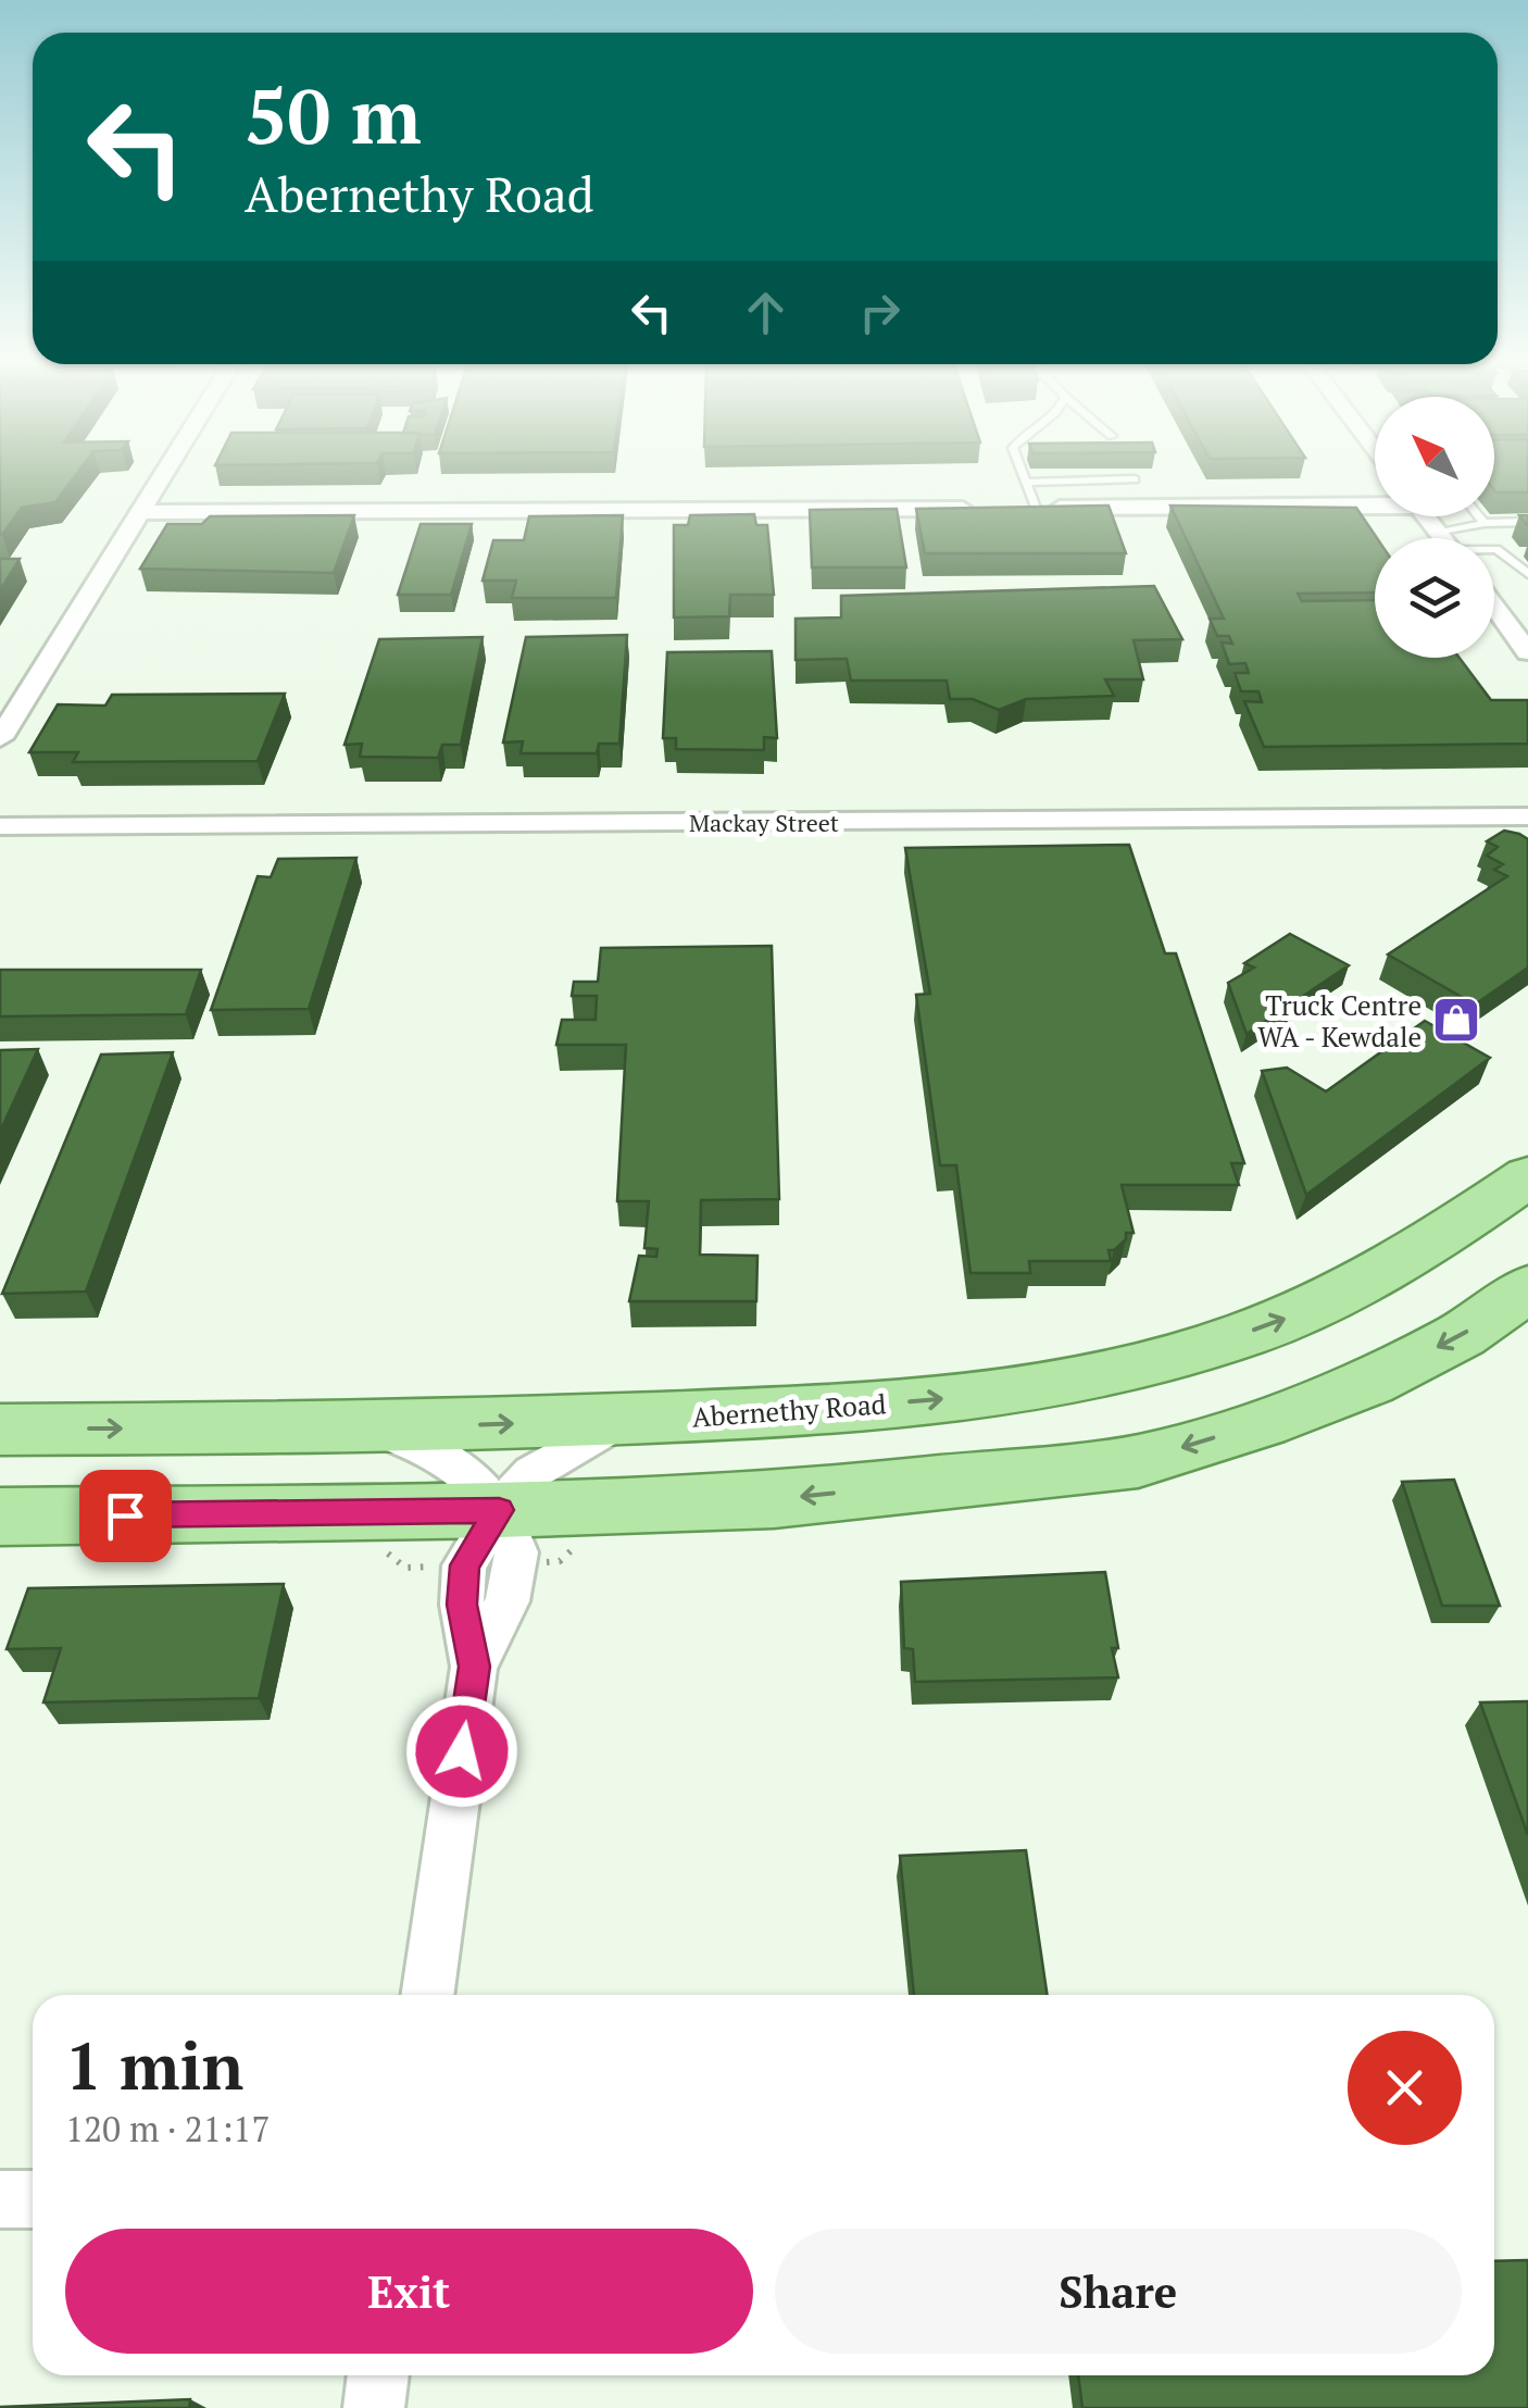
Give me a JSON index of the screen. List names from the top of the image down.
{
  "streets": {
    "main road": ["Abernethy Road"],
    "street": ["Mackay Street"]
  },
  "places": {
    "shop": ["Truck Centre WA - Kewdale"]
  },
  "north": "top left",
  "page": {
    "turn": ["50 m", "Abernethy Road"],
    "heading": ["1 min", "120 m · 21:17"],
    "buttons": ["Exit", "Share"]
  }
}
